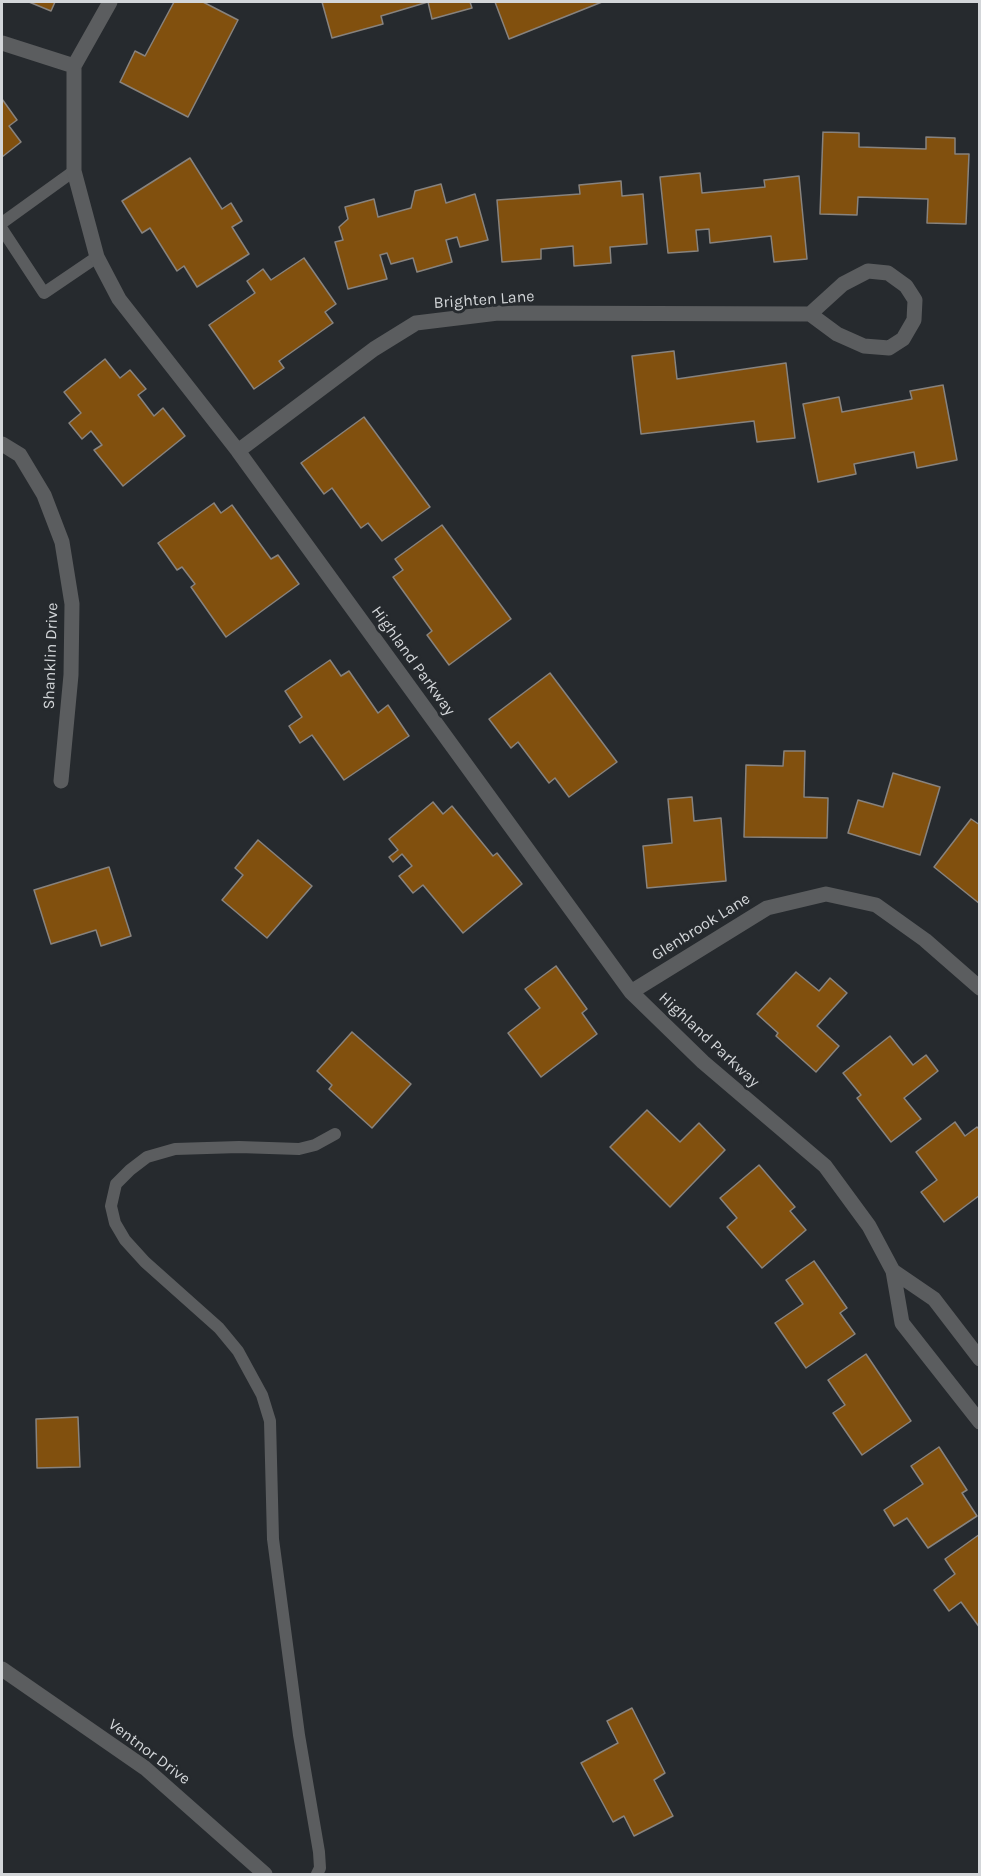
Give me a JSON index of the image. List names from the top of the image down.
{
  "streets": {
    "street": [
      "Brighten Lane",
      "Shanklin Drive",
      "Highland Parkway",
      "Glenbrook Lane",
      "Ventnor Drive"
    ]
  },
  "crossings": [
    ["Brighten Lane", "Highland Parkway"],
    ["Highland Parkway", "Glenbrook Lane"]
  ]
}
